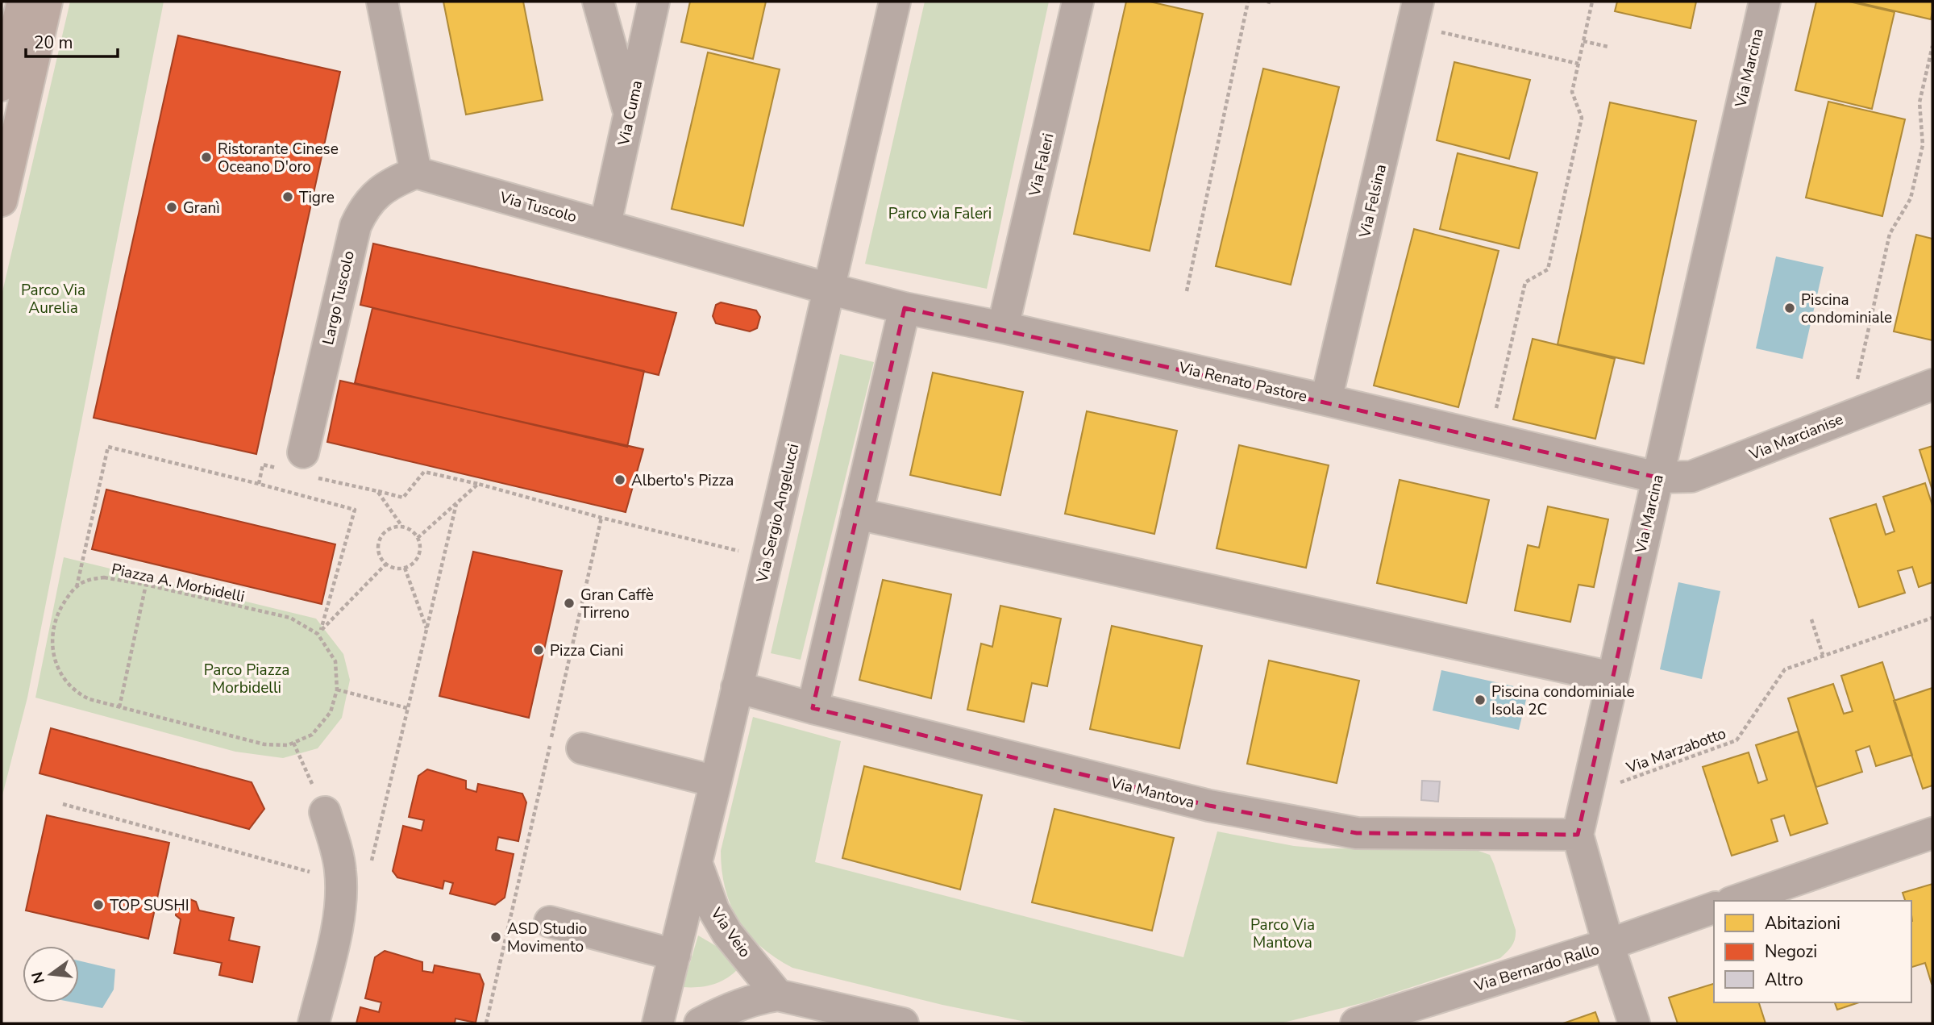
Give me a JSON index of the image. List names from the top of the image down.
{
  "streets": {
    "street": [
      "Via Marcina",
      "Via Cuma",
      "Via Faleri",
      "Via Felsina",
      "Via Tuscolo",
      "Largo Tuscolo",
      "Via Renato Pastore",
      "Via Marcianise",
      "Via Sergio Angelucci",
      "Via Mantova",
      "Via Veio",
      "Via Bernardo Rallo"
    ],
    "path": ["Piazza A. Morbidelli", "Via Marzabotto"]
  },
  "crossings": [
    ["Via Marcina", "Via Renato Pastore"],
    ["Via Marcina", "Via Marcianise"],
    ["Via Marcina", "Via Marzabotto"],
    ["Via Marcina", "Via Mantova"],
    ["Via Marcina", "Via Bernardo Rallo"],
    ["Via Cuma", "Via Tuscolo"],
    ["Via Faleri", "Via Renato Pastore"],
    ["Via Felsina", "Via Renato Pastore"],
    ["Via Tuscolo", "Largo Tuscolo"],
    ["Via Tuscolo", "Via Renato Pastore"],
    ["Via Tuscolo", "Via Sergio Angelucci"],
    ["Via Renato Pastore", "Via Marcianise"],
    ["Via Renato Pastore", "Via Sergio Angelucci"],
    ["Via Sergio Angelucci", "Via Mantova"],
    ["Via Sergio Angelucci", "Via Veio"]
  ],
  "parks": [
    "Parco via Faleri",
    "Parco Via Aurelia",
    "Parco Piazza Morbidelli",
    "Parco Via Mantova"
  ],
  "places": [
    "Ristorante Cinese Oceano D'oro",
    "Tigre",
    "Granì",
    "Piscina condominiale",
    "Alberto's Pizza",
    "Gran Caffè Tirreno",
    "Pizza Ciani",
    "Piscina condominiale Isola 2C",
    "TOP SUSHI",
    "ASD Studio Movimento"
  ],
  "legend": ["Abitazioni", "Negozi", "Altro"],
  "scale_bar": "20 m",
  "north": "left"
}
